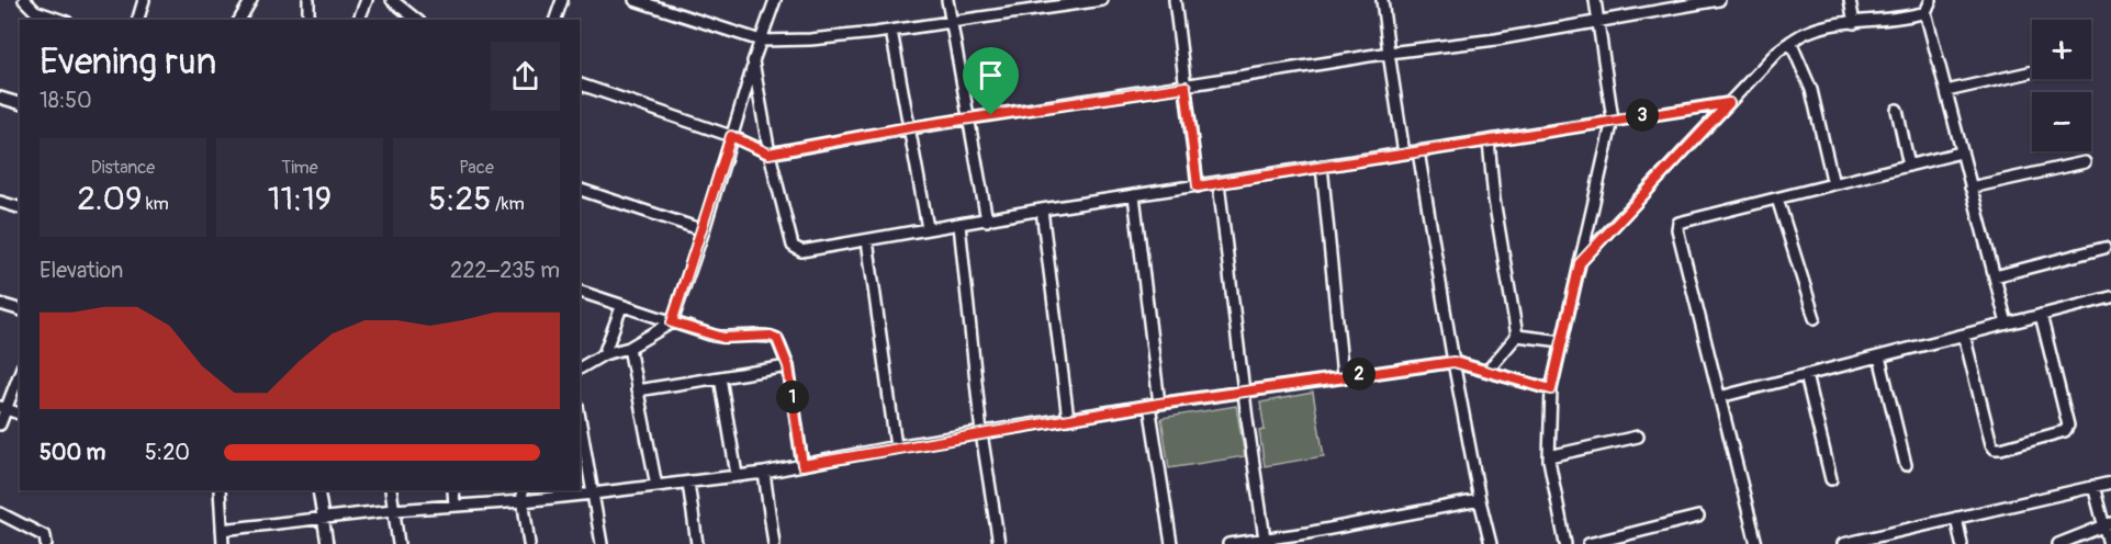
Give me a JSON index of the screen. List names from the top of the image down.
{
  "page": {
    "map_buttons": ["+", "−"],
    "heading": ["Evening run", "18:50"],
    "pins": ["3", "2", "1"],
    "stats": [
      ["Distance", "2.09 km"],
      ["Time", "11:19"],
      ["Pace", "5:25 /km"]
    ],
    "chart": ["Elevation", "222–235 m"],
    "list": [
      {
        "name": "500 m",
        "note": "5:20"
      }
    ]
  }
}
